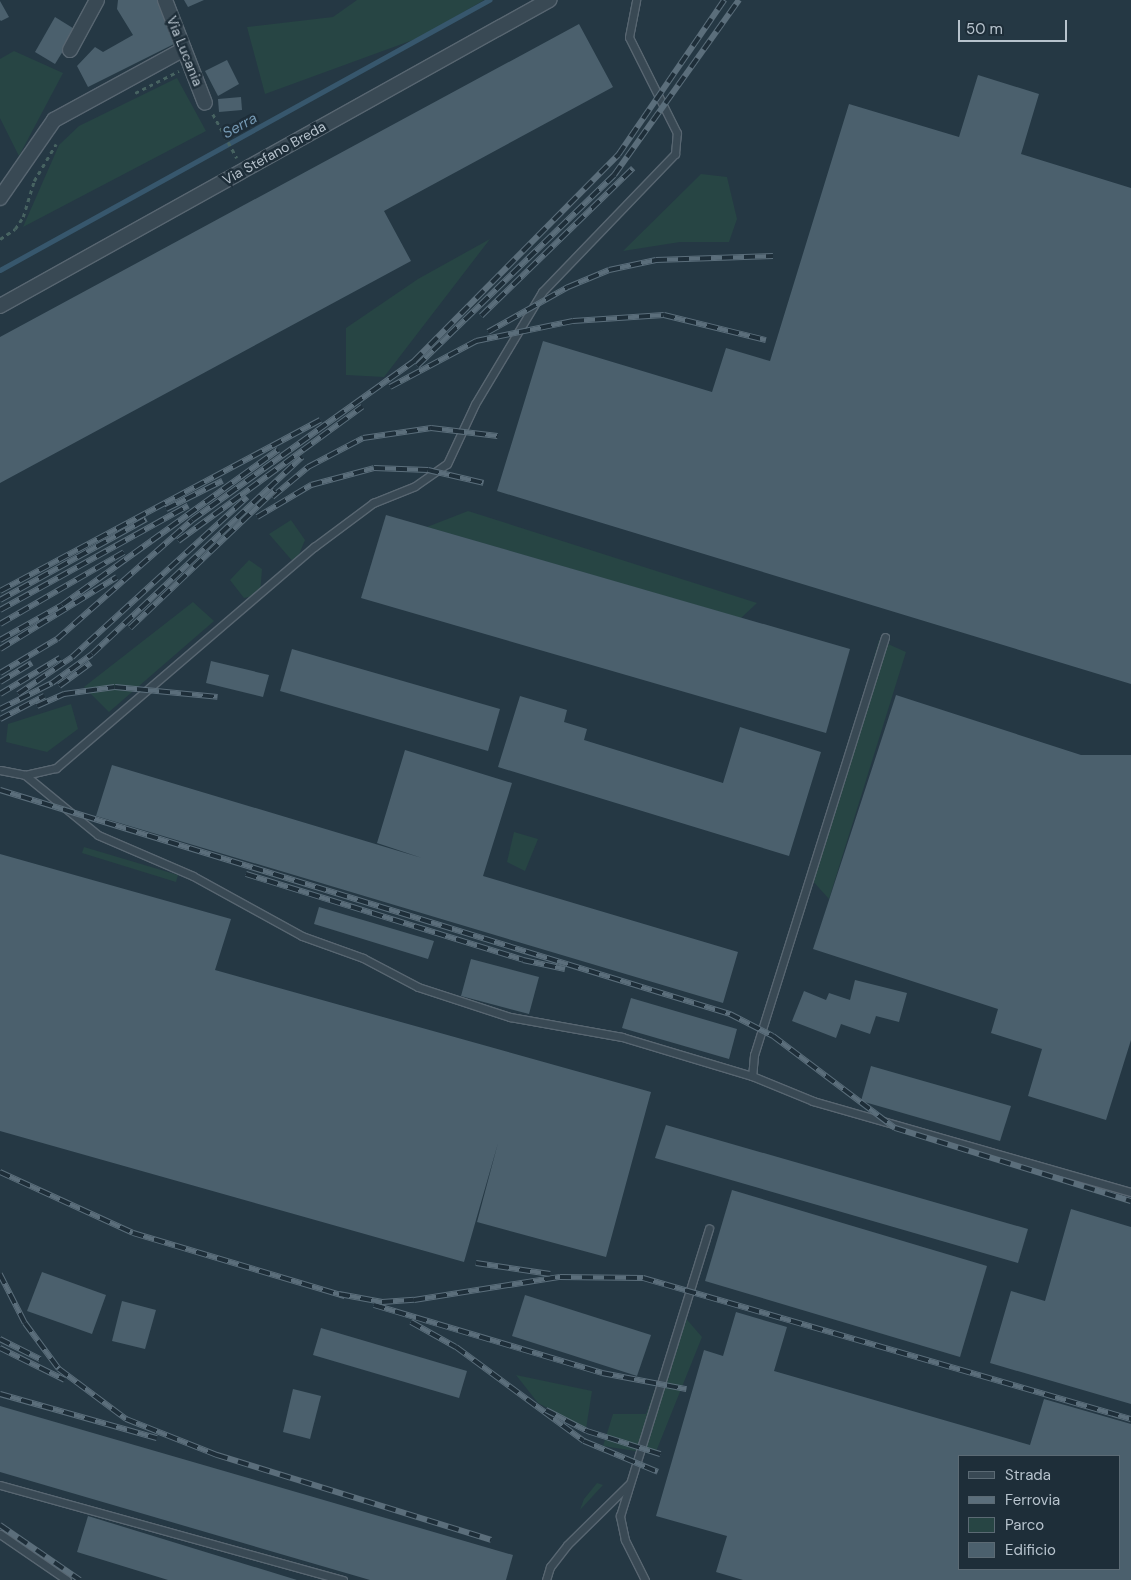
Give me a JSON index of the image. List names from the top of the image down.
{
  "streets": {
    "street": ["Via Lucania", "Via Stefano Breda"]
  },
  "water": ["Serra"],
  "legend": [
    "Strada",
    "Ferrovia",
    "Parco",
    "Edificio"
  ],
  "scale_bar": "50 m"
}
